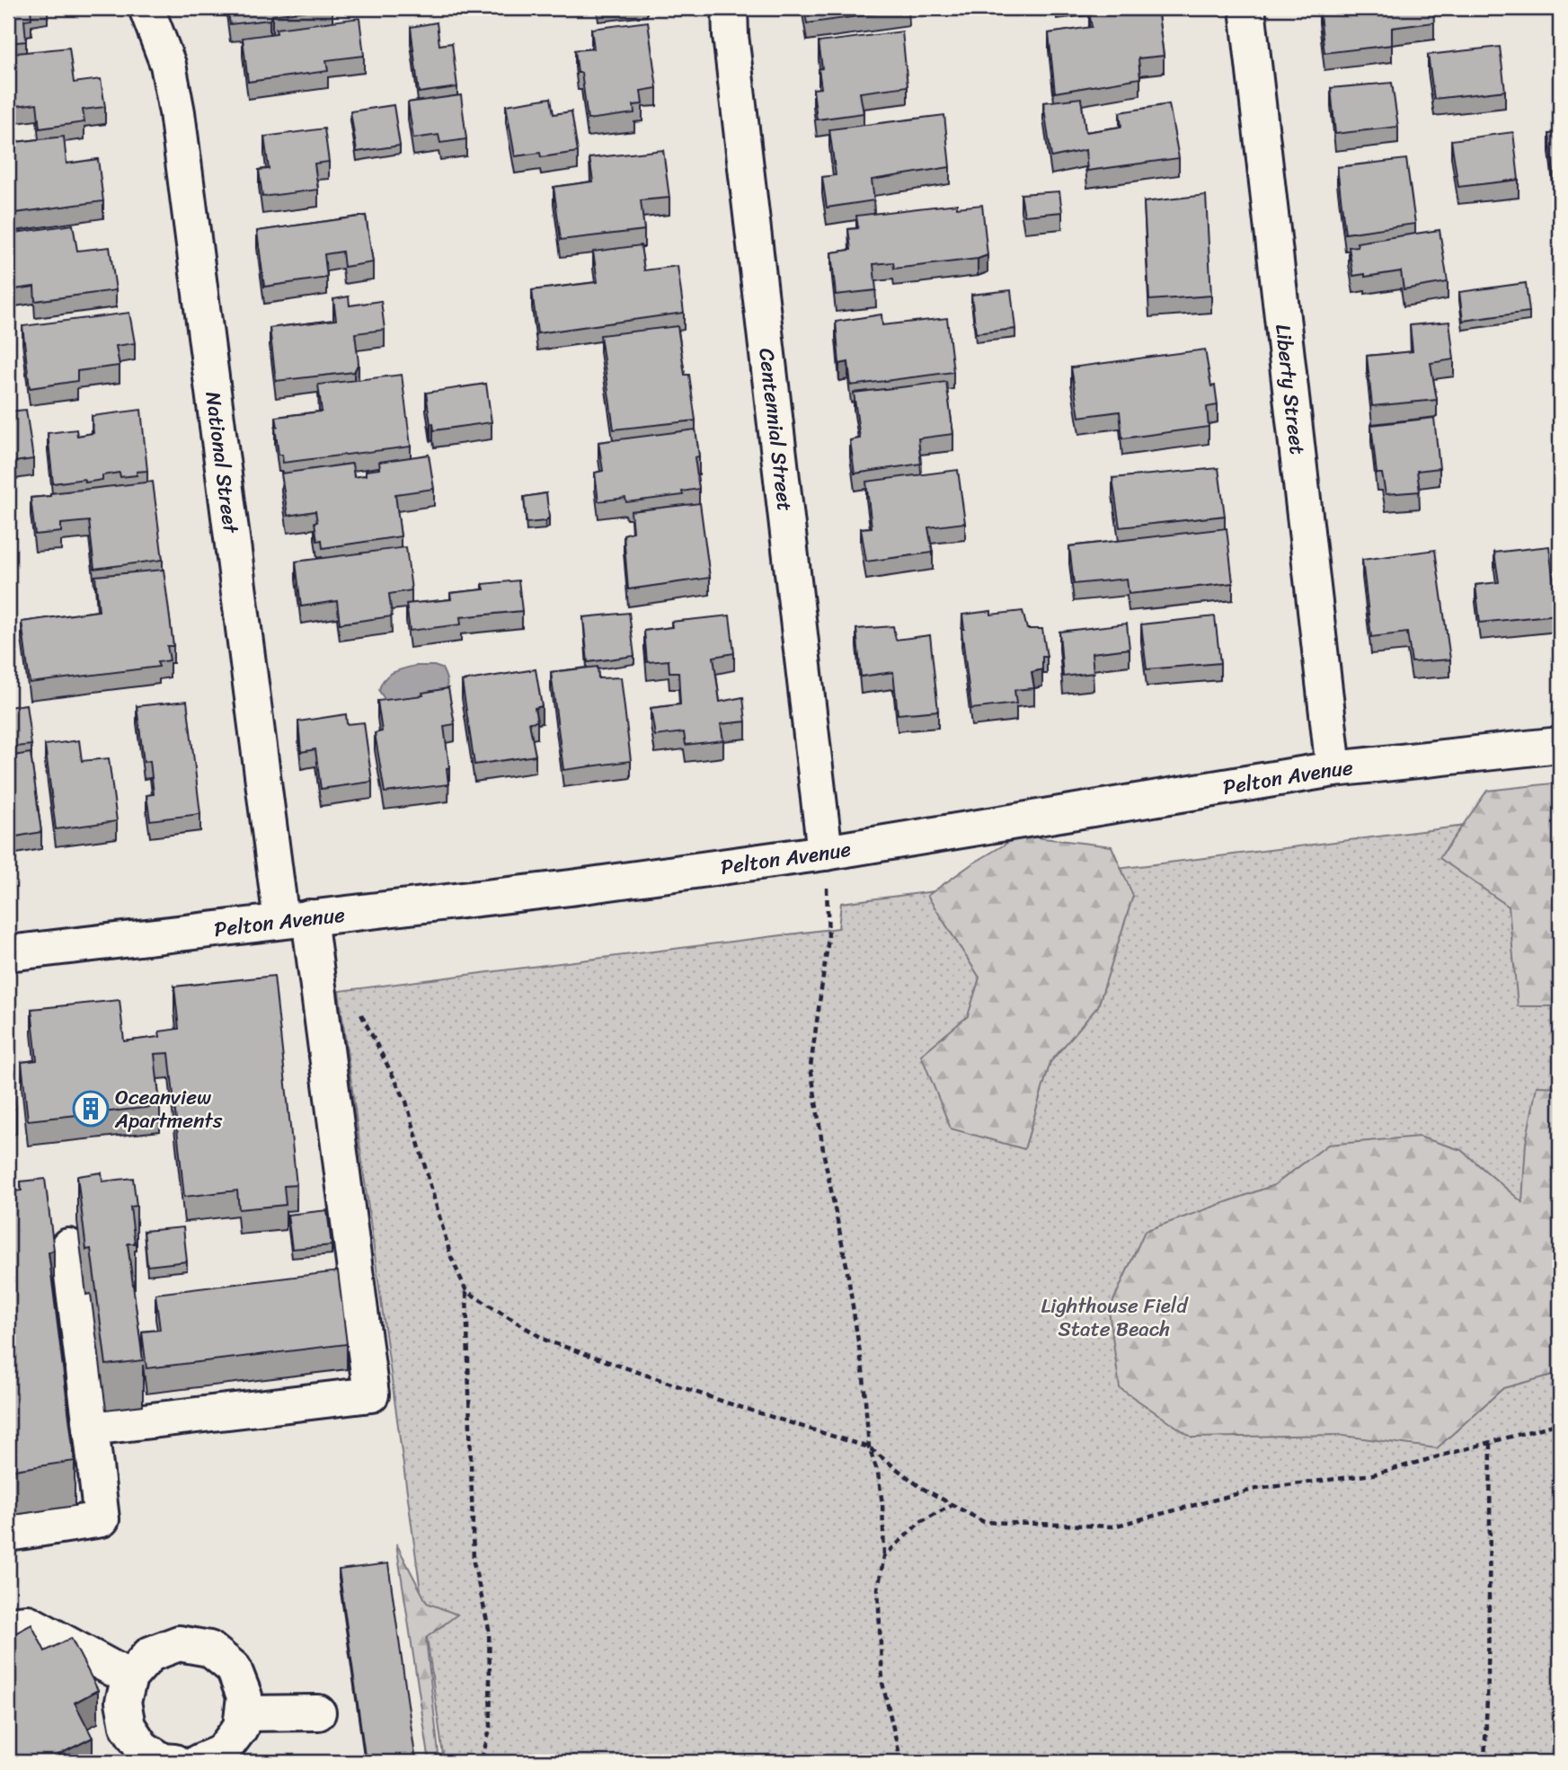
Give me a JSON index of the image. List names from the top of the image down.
{
  "streets": {
    "street": [
      "Liberty Street",
      "Centennial Street",
      "National Street",
      "Pelton Avenue"
    ]
  },
  "crossings": [
    ["Liberty Street", "Pelton Avenue"],
    ["Centennial Street", "Pelton Avenue"],
    ["National Street", "Pelton Avenue"]
  ],
  "parks": ["Lighthouse Field State Beach"],
  "places": {
    "building": ["Oceanview Apartments"]
  }
}
